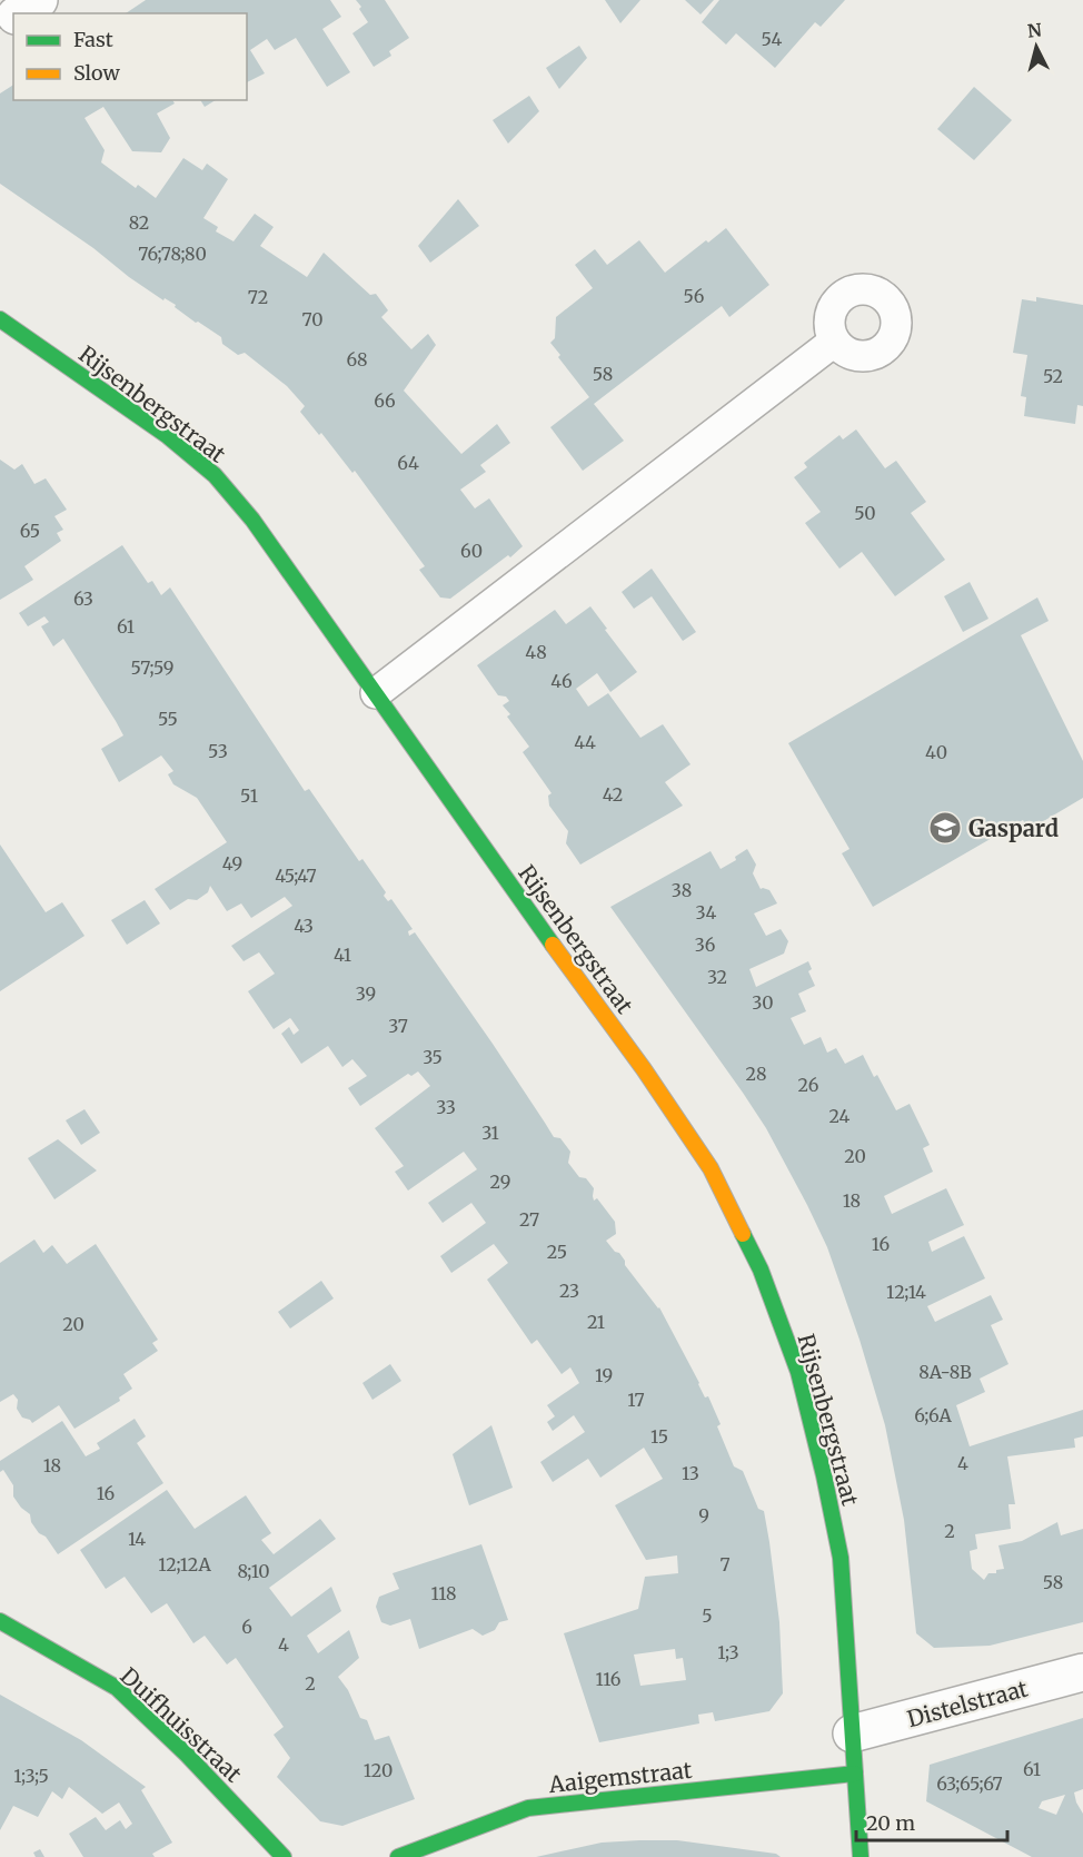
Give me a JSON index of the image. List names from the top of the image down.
{
  "streets": {
    "street": [
      "Rijsenbergstraat",
      "Distelstraat",
      "Duifhuisstraat",
      "Aaigemstraat"
    ]
  },
  "crossings": [
    ["Rijsenbergstraat", "Distelstraat"],
    ["Rijsenbergstraat", "Aaigemstraat"]
  ],
  "places": {
    "school or university": ["Gaspard"]
  },
  "house_numbers": [
    "54",
    "82",
    "76;78;80",
    "56",
    "72",
    "70",
    "68",
    "58",
    "52",
    "66",
    "64",
    "50",
    "65",
    "60",
    "63",
    "61",
    "48",
    "57;59",
    "46",
    "55",
    "44",
    "53",
    "40",
    "42",
    "51",
    "49",
    "45;47",
    "38",
    "34",
    "43",
    "36",
    "41",
    "32",
    "39",
    "30",
    "37",
    "35",
    "28",
    "26",
    "33",
    "24",
    "31",
    "20",
    "29",
    "18",
    "27",
    "16",
    "25",
    "23",
    "12;14",
    "21",
    "20",
    "8A-8B",
    "19",
    "17",
    "6;6A",
    "15",
    "4",
    "18",
    "13",
    "16",
    "9",
    "2",
    "14",
    "12;12A",
    "7",
    "8;10",
    "58",
    "118",
    "5",
    "6",
    "4",
    "1;3",
    "116",
    "2",
    "61",
    "120",
    "1;3;5",
    "63;65;67"
  ],
  "legend": ["Fast", "Slow"],
  "scale_bar": "20 m",
  "north": "top"
}
